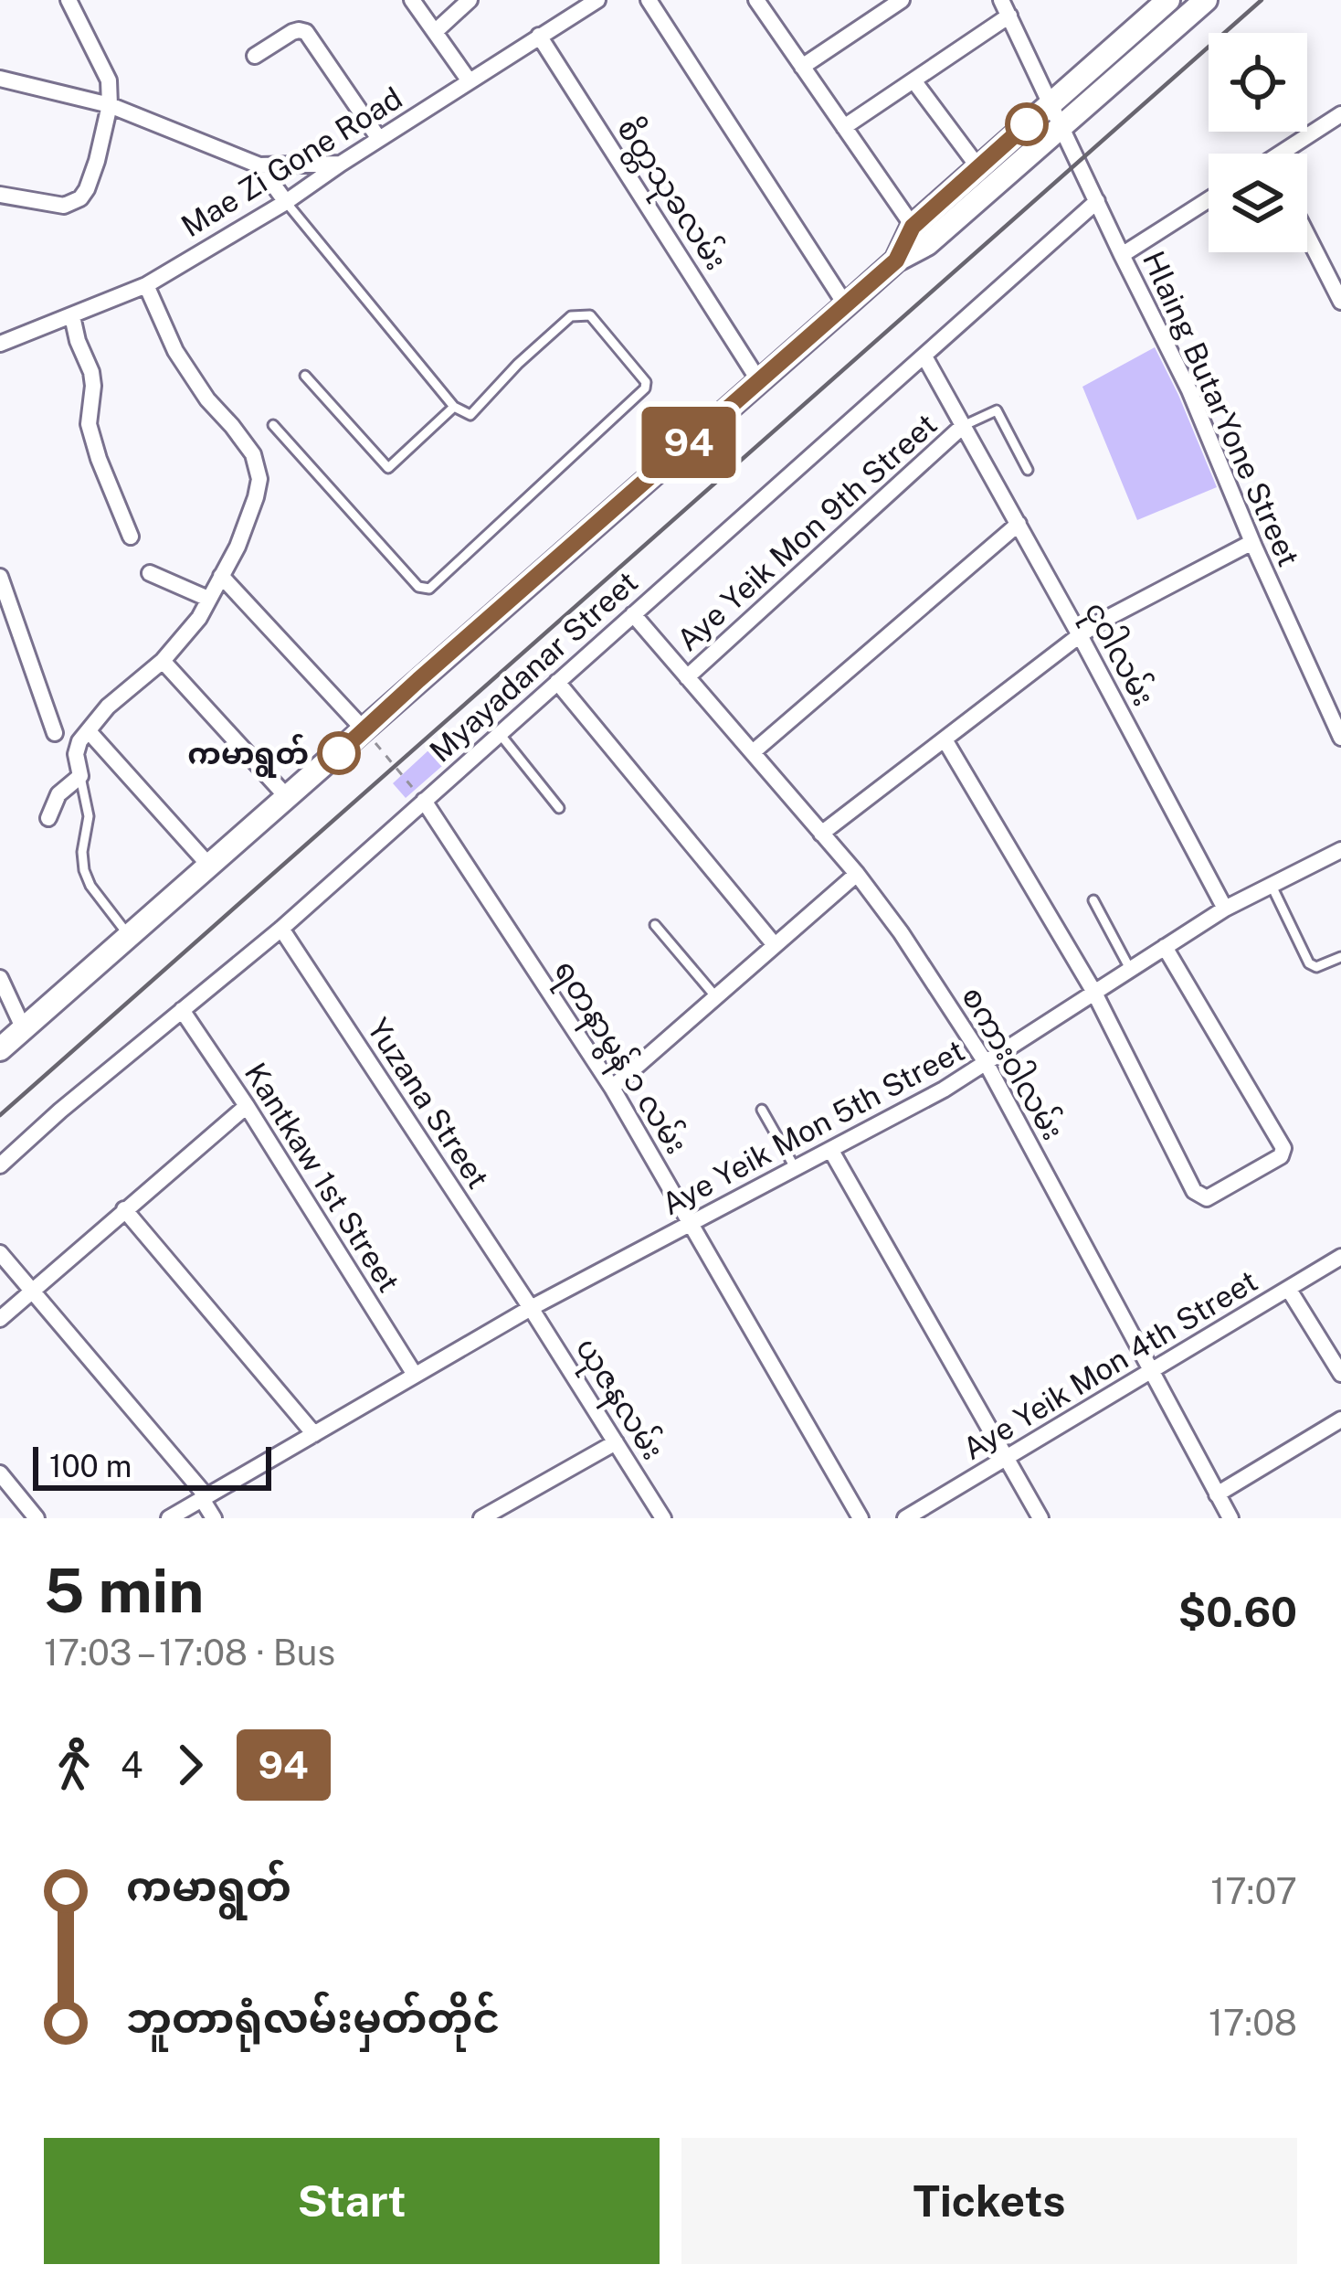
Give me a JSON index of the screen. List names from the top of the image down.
{
  "streets": {
    "street": [
      "Mae Zi Gone Road",
      "စိတ္တသုခလမ်း",
      "Hlaing ButarYone Street",
      "Aye Yeik Mon 9th Street",
      "ငုဝါလမ်း",
      "Myayadanar Street",
      "ရတနာမွန် ၁ လမ်း",
      "စကား၀ါလမ်း",
      "Yuzana Street",
      "Aye Yeik Mon 5th Street",
      "Kantkaw 1st Street",
      "Aye Yeik Mon 4th Street",
      "ယုဇနလမ်း"
    ]
  },
  "crossings": [
    ["Mae Zi Gone Road", "စိတ္တသုခလမ်း"],
    ["Hlaing ButarYone Street", "Myayadanar Street"],
    ["Aye Yeik Mon 9th Street", "ငုဝါလမ်း"],
    ["Aye Yeik Mon 9th Street", "စကား၀ါလမ်း"],
    ["ငုဝါလမ်း", "Myayadanar Street"],
    ["ငုဝါလမ်း", "Aye Yeik Mon 5th Street"],
    ["Myayadanar Street", "ရတနာမွန် ၁ လမ်း"],
    ["Myayadanar Street", "စကား၀ါလမ်း"],
    ["Myayadanar Street", "Yuzana Street"],
    ["Myayadanar Street", "Kantkaw 1st Street"],
    ["ရတနာမွန် ၁ လမ်း", "Aye Yeik Mon 5th Street"],
    ["စကား၀ါလမ်း", "Aye Yeik Mon 5th Street"],
    ["စကား၀ါလမ်း", "Aye Yeik Mon 4th Street"],
    ["Yuzana Street", "Aye Yeik Mon 5th Street"],
    ["Yuzana Street", "ယုဇနလမ်း"],
    ["Aye Yeik Mon 5th Street", "Kantkaw 1st Street"],
    ["Aye Yeik Mon 5th Street", "ယုဇနလမ်း"]
  ],
  "places": ["ကမာရွတ်"],
  "lines": ["bus line 94"],
  "scale_bar": "100 m",
  "page": {
    "on_map": "94",
    "scale": "100 m",
    "heading": ["5 min", "17:03 – 17:08 · Bus", "$0.60"],
    "legs": ["4", "94"],
    "list": [
      {
        "name": "ကမာရွတ်",
        "value": "17:07"
      },
      {
        "name": "ဘူတာရုံလမ်းမှတ်တိုင်",
        "value": "17:08"
      }
    ],
    "buttons": ["Start", "Tickets"]
  }
}
